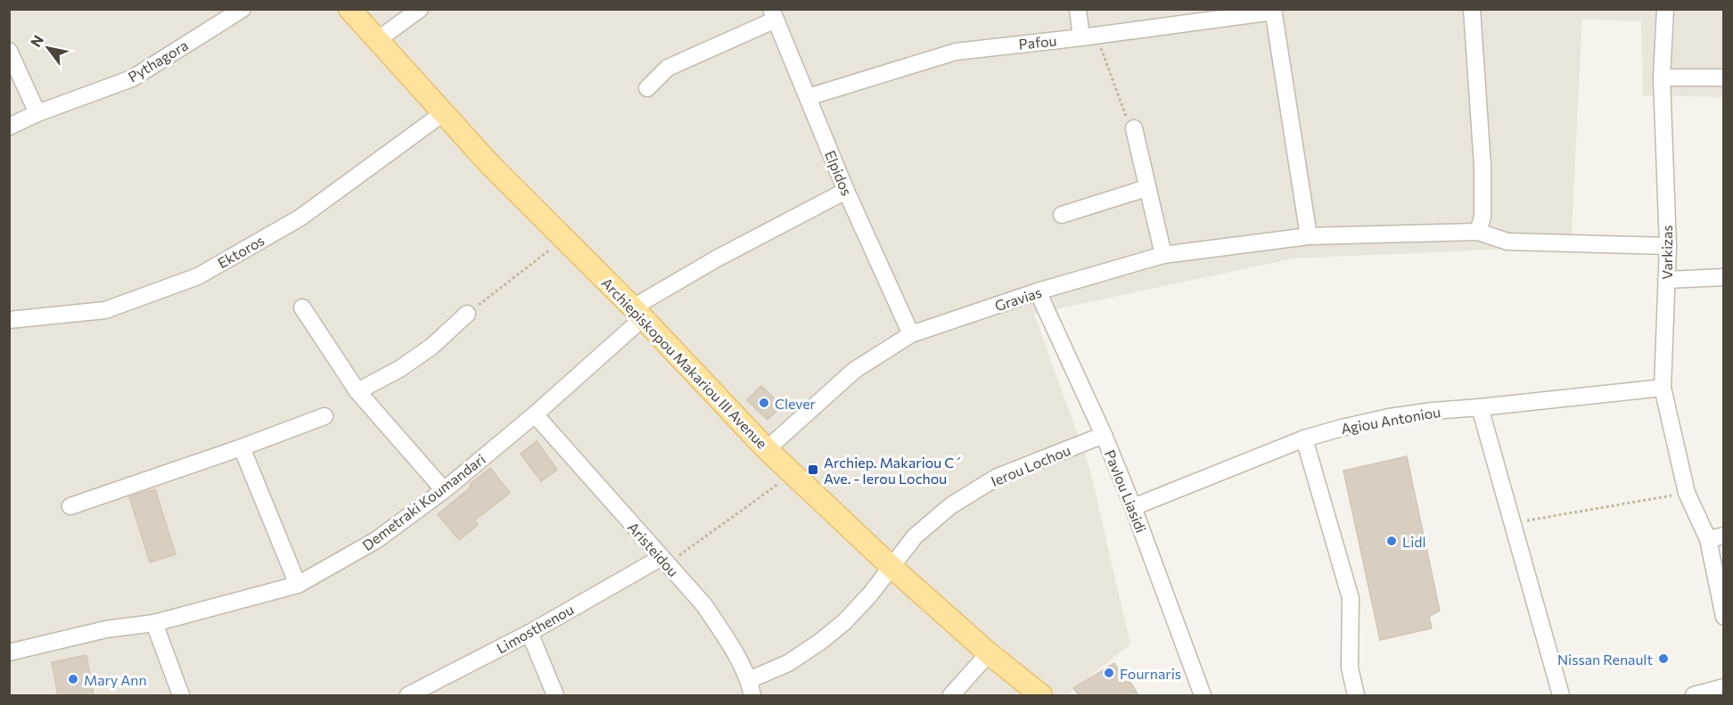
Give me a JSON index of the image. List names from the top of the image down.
{
  "streets": {
    "main road": ["Archiepiskopou Makariou III Avenue"],
    "street": [
      "Pafou",
      "Pythagora",
      "Elpidos",
      "Ektoros",
      "Varkizas",
      "Gravias",
      "Agiou Antoniou",
      "Ierou Lochou",
      "Pavlou Liasidi",
      "Demetraki Koumandari",
      "Aristeidou",
      "Limosthenou"
    ]
  },
  "crossings": [
    ["Pafou", "Elpidos"],
    ["Elpidos", "Gravias"],
    ["Elpidos", "Demetraki Koumandari"],
    ["Ektoros", "Archiepiskopou Makariou III Avenue"],
    ["Varkizas", "Gravias"],
    ["Varkizas", "Agiou Antoniou"],
    ["Gravias", "Archiepiskopou Makariou III Avenue"],
    ["Gravias", "Pavlou Liasidi"],
    ["Archiepiskopou Makariou III Avenue", "Ierou Lochou"],
    ["Archiepiskopou Makariou III Avenue", "Demetraki Koumandari"],
    ["Agiou Antoniou", "Pavlou Liasidi"],
    ["Ierou Lochou", "Pavlou Liasidi"],
    ["Ierou Lochou", "Aristeidou"],
    ["Demetraki Koumandari", "Aristeidou"],
    ["Aristeidou", "Limosthenou"]
  ],
  "places": {
    "other": [
      "Clever",
      "Lidl",
      "Nissan Renault",
      "Fournaris",
      "Mary Ann"
    ],
    "transit": ["Archiep. Makariou C´ Ave. - Ierou Lochou"]
  },
  "north": "top left"
}
